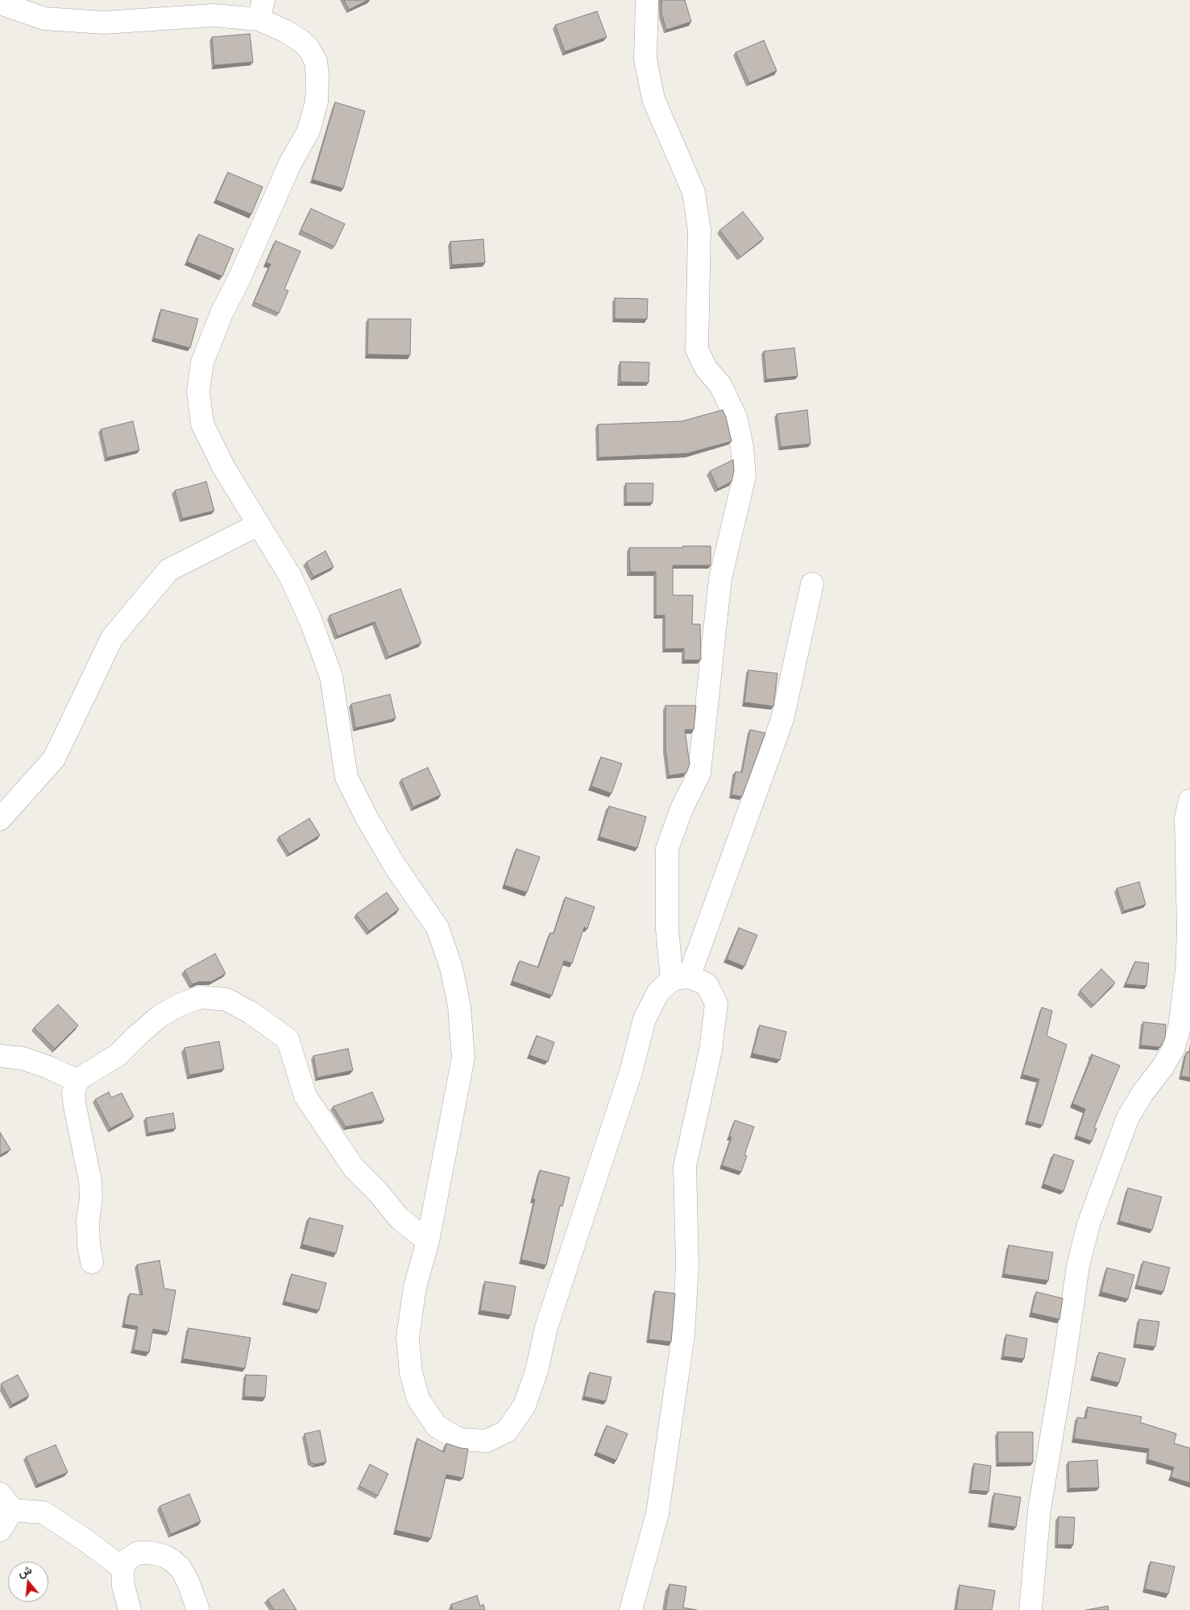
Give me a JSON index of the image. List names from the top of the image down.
{
  "north": "top"
}
